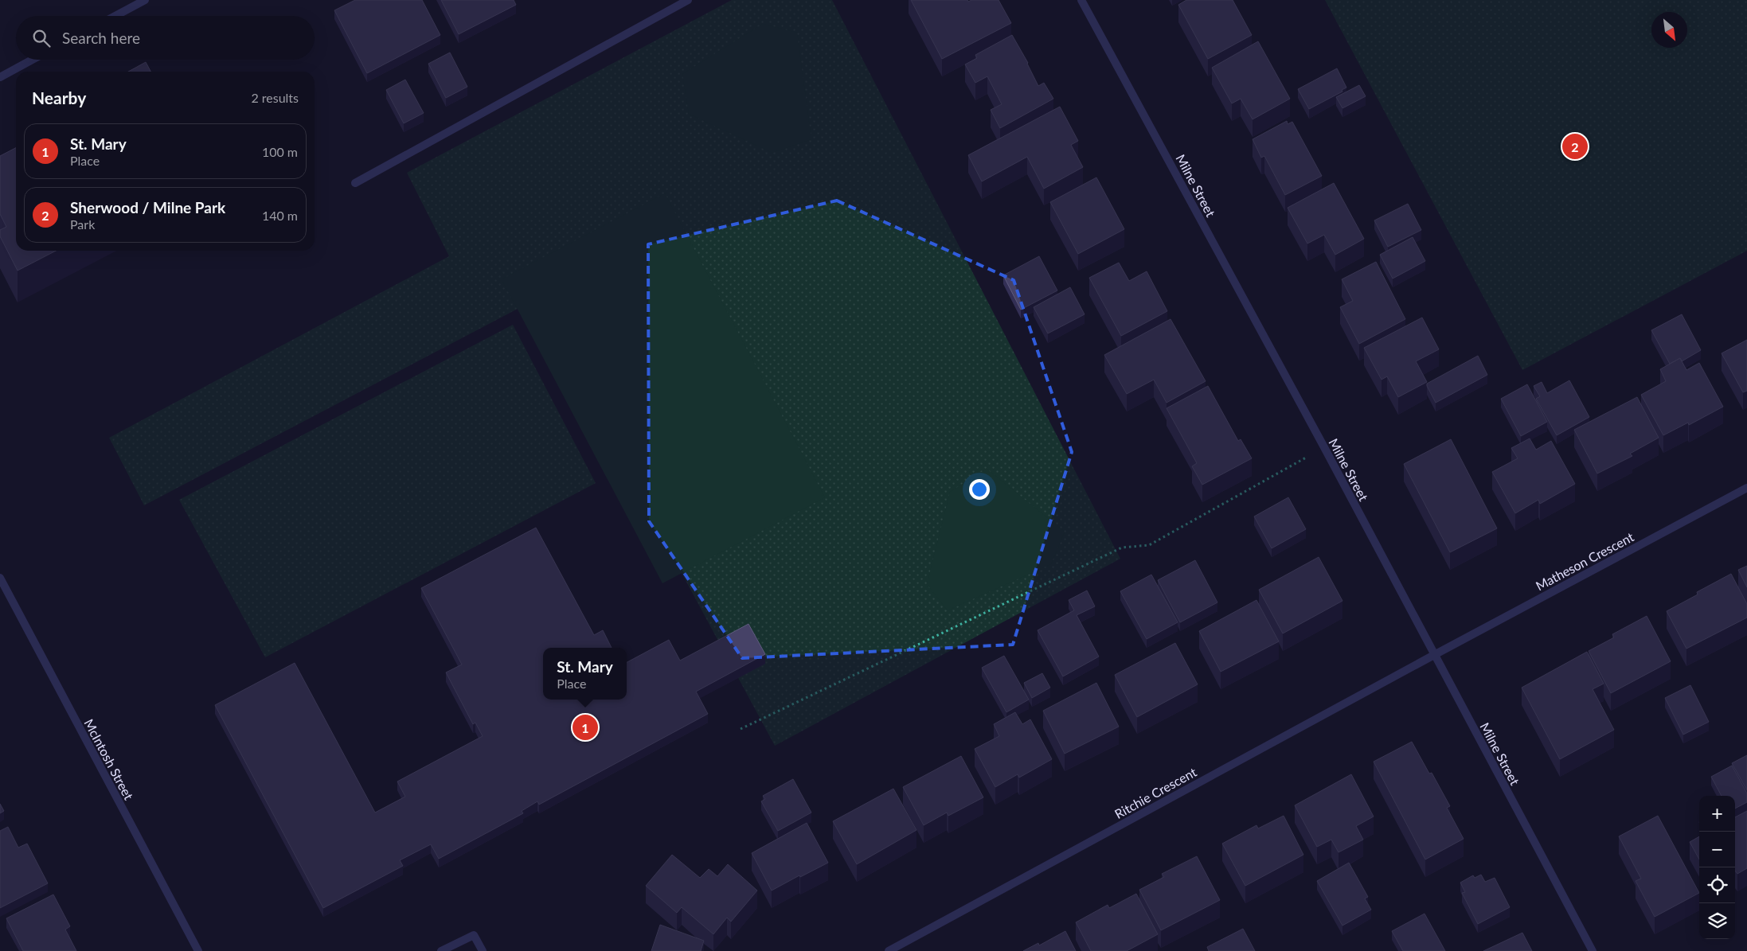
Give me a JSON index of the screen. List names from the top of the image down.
{
  "streets": {
    "street": [
      "Milne Street",
      "Matheson Crescent",
      "McIntosh Street",
      "Ritchie Crescent"
    ]
  },
  "crossings": [
    ["Milne Street", "Matheson Crescent"],
    ["Milne Street", "Ritchie Crescent"],
    ["Matheson Crescent", "Ritchie Crescent"]
  ],
  "north": "bottom right",
  "page": {
    "search": "Search here",
    "heading": ["Nearby", "2 results"],
    "list": [
      {
        "mark": "1",
        "name": "St. Mary",
        "note": "Place",
        "value": "100 m"
      },
      {
        "mark": "2",
        "name": "Sherwood / Milne Park",
        "note": "Park",
        "value": "140 m"
      }
    ],
    "pins": ["2", "1"],
    "popup": ["St. Mary", "Place"],
    "map_buttons": ["+", "−"]
  }
}
